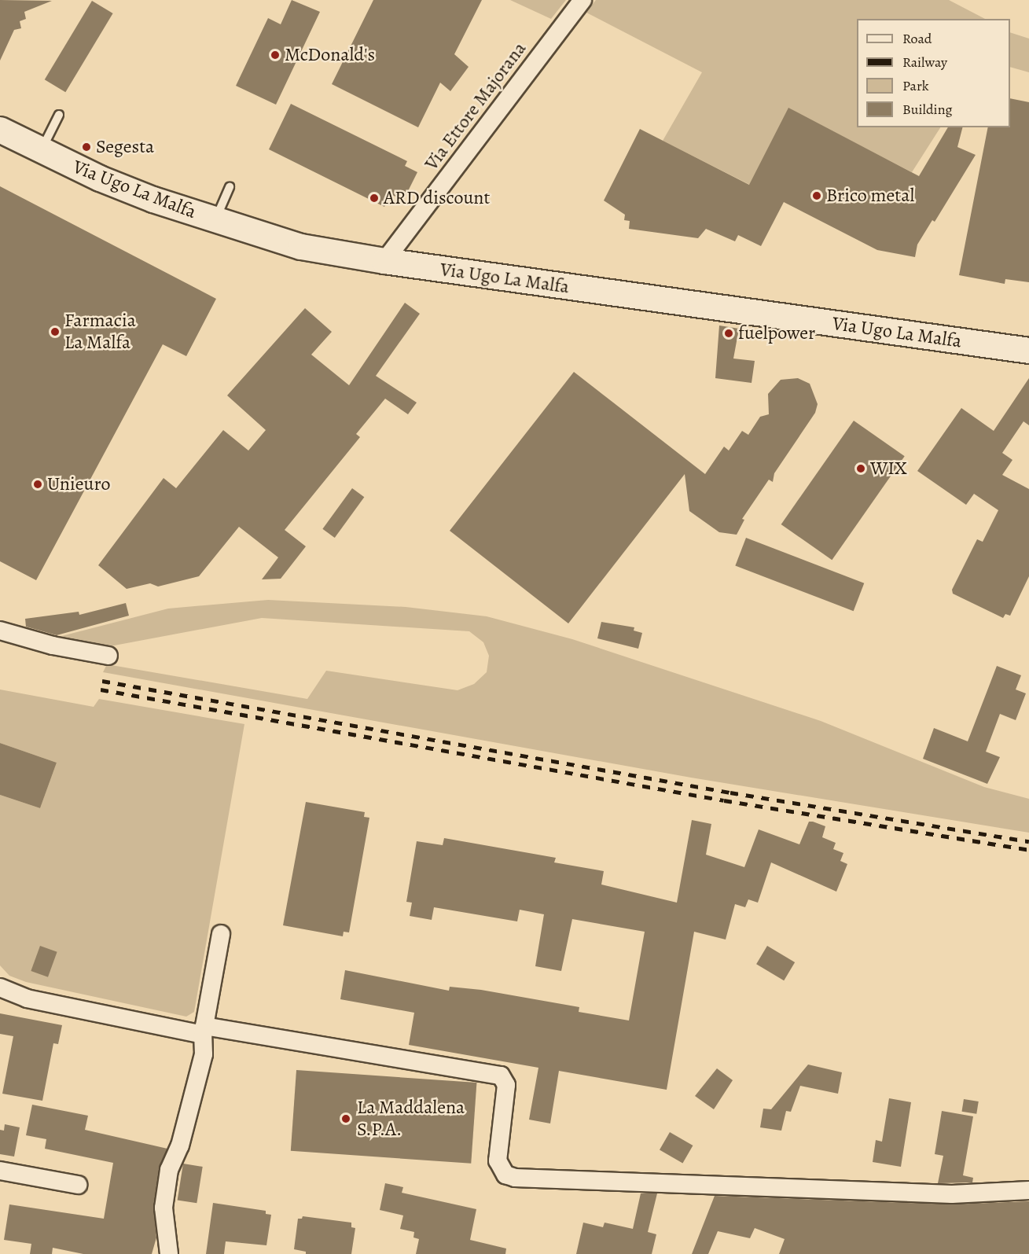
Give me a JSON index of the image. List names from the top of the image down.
{
  "streets": {
    "street": ["Via Ettore Majorana", "Via Ugo La Malfa"]
  },
  "crossings": [
    ["Via Ettore Majorana", "Via Ugo La Malfa"]
  ],
  "places": [
    "McDonald's",
    "Segesta",
    "Brico metal",
    "ARD discount",
    "Farmacia La Malfa",
    "fuelpower",
    "WIX",
    "Unieuro",
    "La Maddalena S.P.A."
  ],
  "legend": [
    "Road",
    "Railway",
    "Park",
    "Building"
  ]
}
